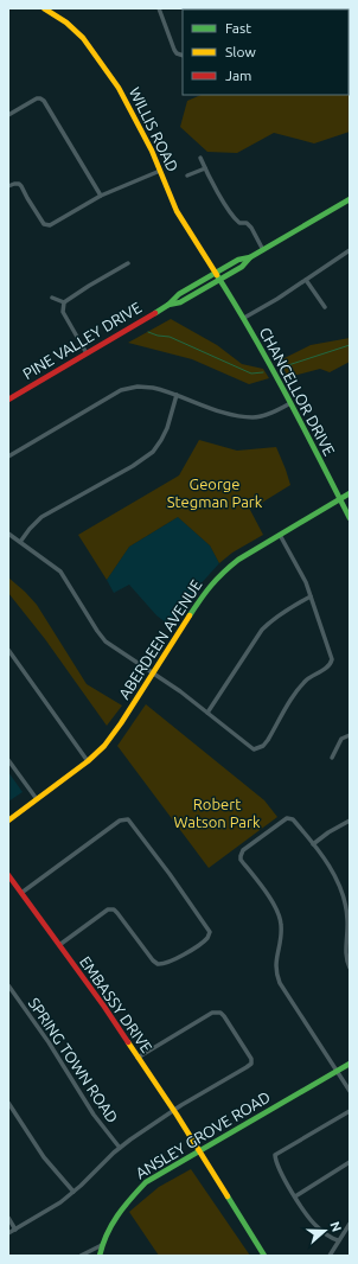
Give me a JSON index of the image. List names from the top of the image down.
{
  "streets": {
    "street": [
      "WILLIS ROAD",
      "PINE VALLEY DRIVE",
      "CHANCELLOR DRIVE",
      "ABERDEEN AVENUE",
      "EMBASSY DRIVE",
      "SPRING TOWN ROAD",
      "ANSLEY GROVE ROAD"
    ]
  },
  "crossings": [
    ["WILLIS ROAD", "PINE VALLEY DRIVE"],
    ["WILLIS ROAD", "CHANCELLOR DRIVE"],
    ["PINE VALLEY DRIVE", "CHANCELLOR DRIVE"],
    ["CHANCELLOR DRIVE", "ABERDEEN AVENUE"],
    ["EMBASSY DRIVE", "ANSLEY GROVE ROAD"]
  ],
  "parks": ["George Stegman Park", "Robert Watson Park"],
  "legend": ["Fast", "Slow", "Jam"],
  "north": "right"
}
